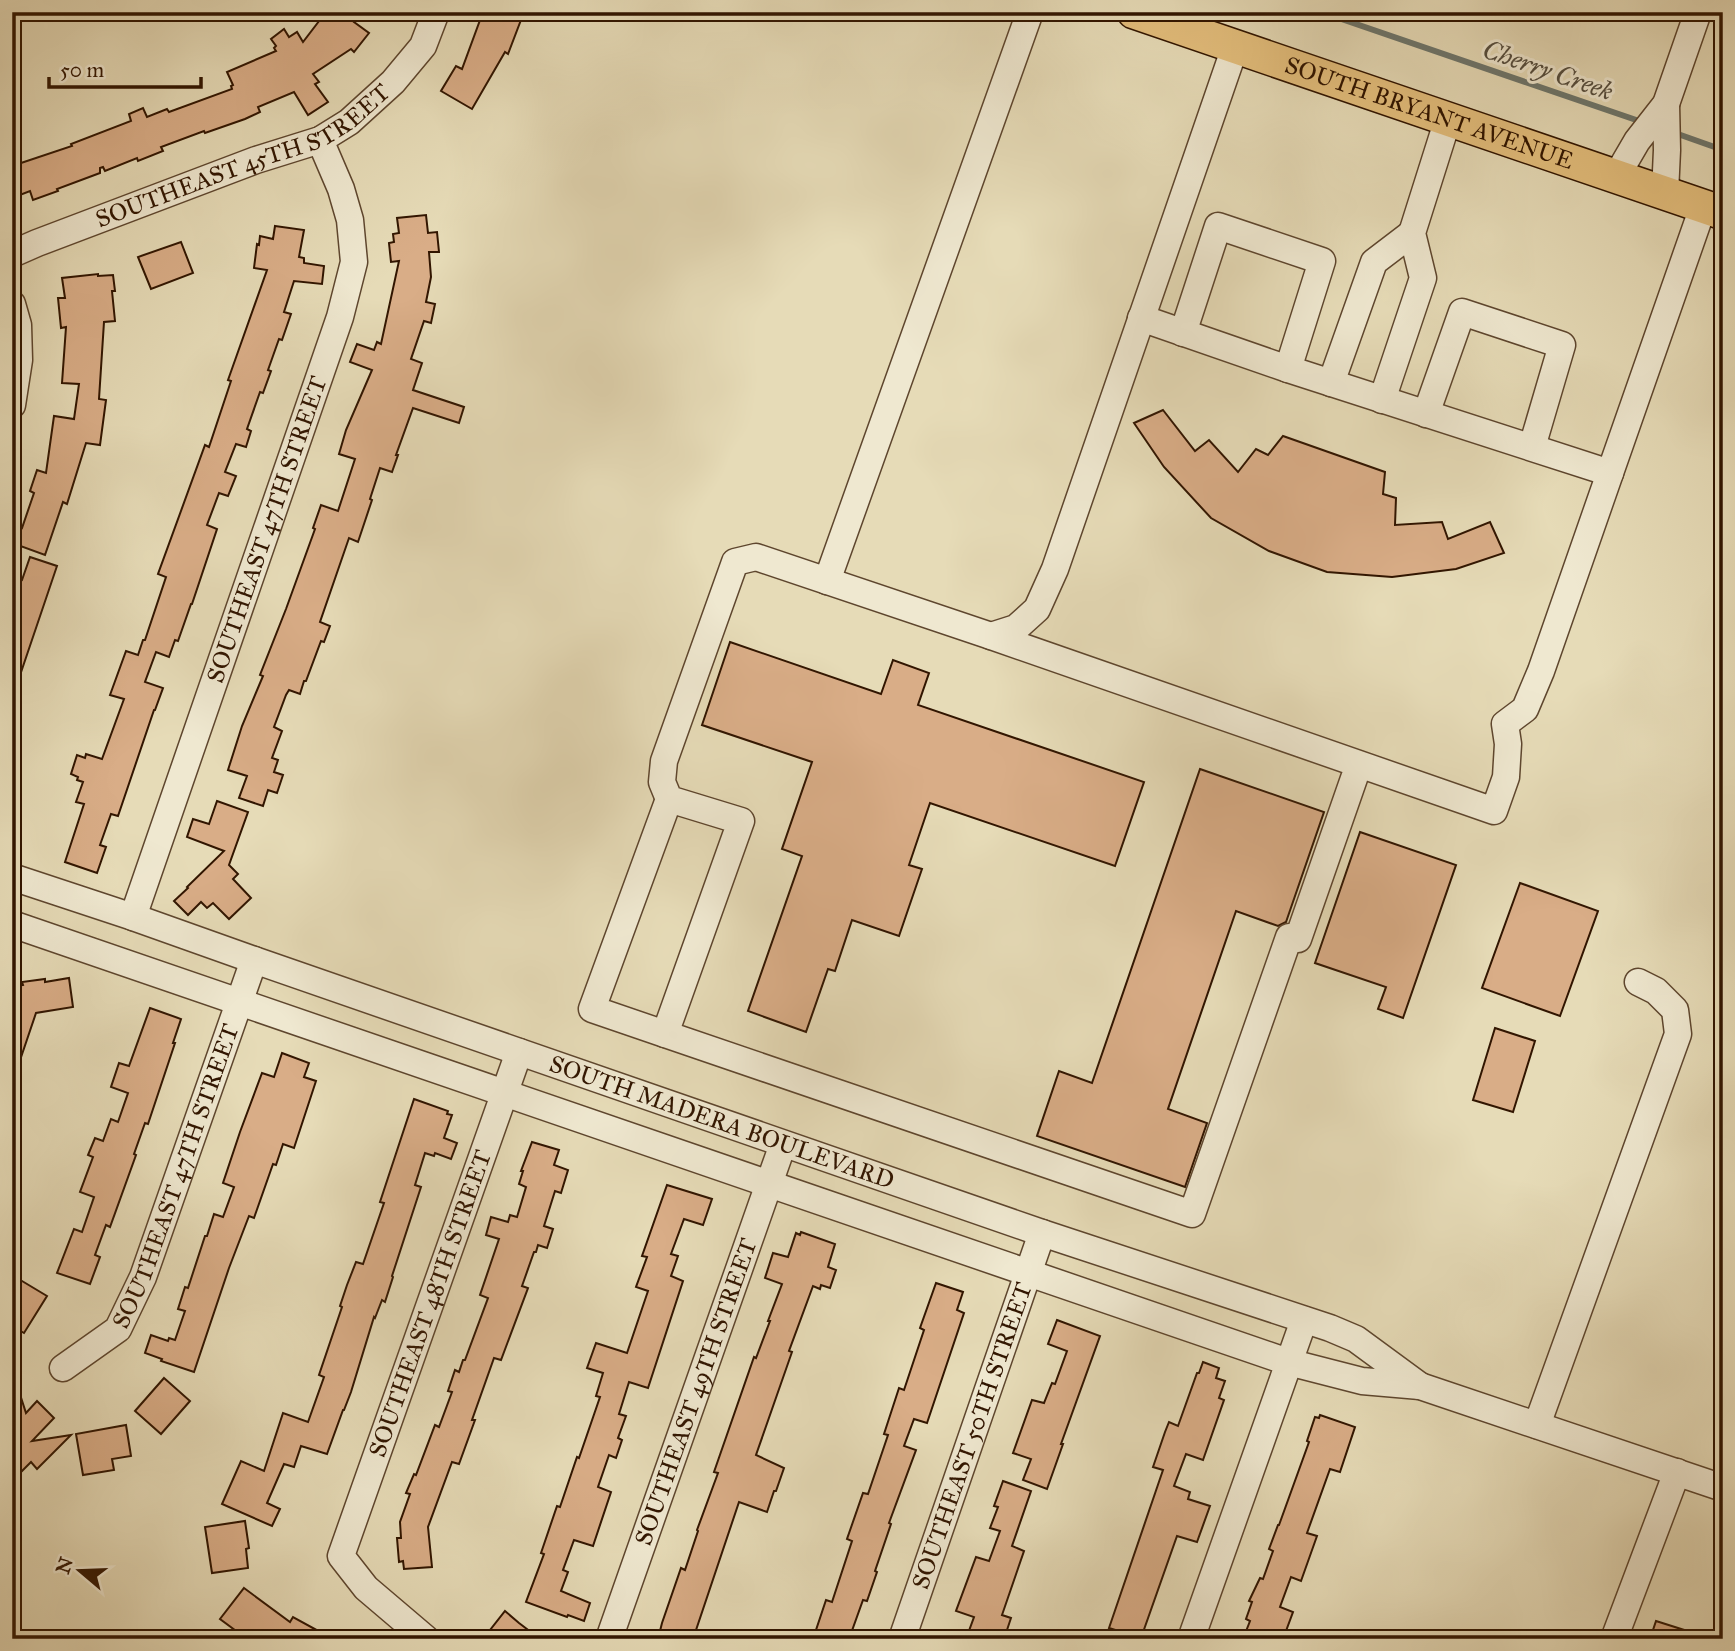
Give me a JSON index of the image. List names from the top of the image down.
{
  "streets": {
    "main road": ["SOUTH BRYANT AVENUE"],
    "street": [
      "SOUTHEAST 45TH STREET",
      "SOUTHEAST 47TH STREET",
      "SOUTH MADERA BOULEVARD",
      "SOUTHEAST 48TH STREET",
      "SOUTHEAST 49TH STREET",
      "SOUTHEAST 50TH STREET"
    ]
  },
  "crossings": [
    ["SOUTHEAST 45TH STREET", "SOUTHEAST 47TH STREET"],
    ["SOUTHEAST 47TH STREET", "SOUTH MADERA BOULEVARD"],
    ["SOUTH MADERA BOULEVARD", "SOUTHEAST 48TH STREET"],
    ["SOUTH MADERA BOULEVARD", "SOUTHEAST 49TH STREET"],
    ["SOUTH MADERA BOULEVARD", "SOUTHEAST 50TH STREET"]
  ],
  "water": ["Cherry Creek"],
  "scale_bar": "50 m",
  "north": "left"
}
